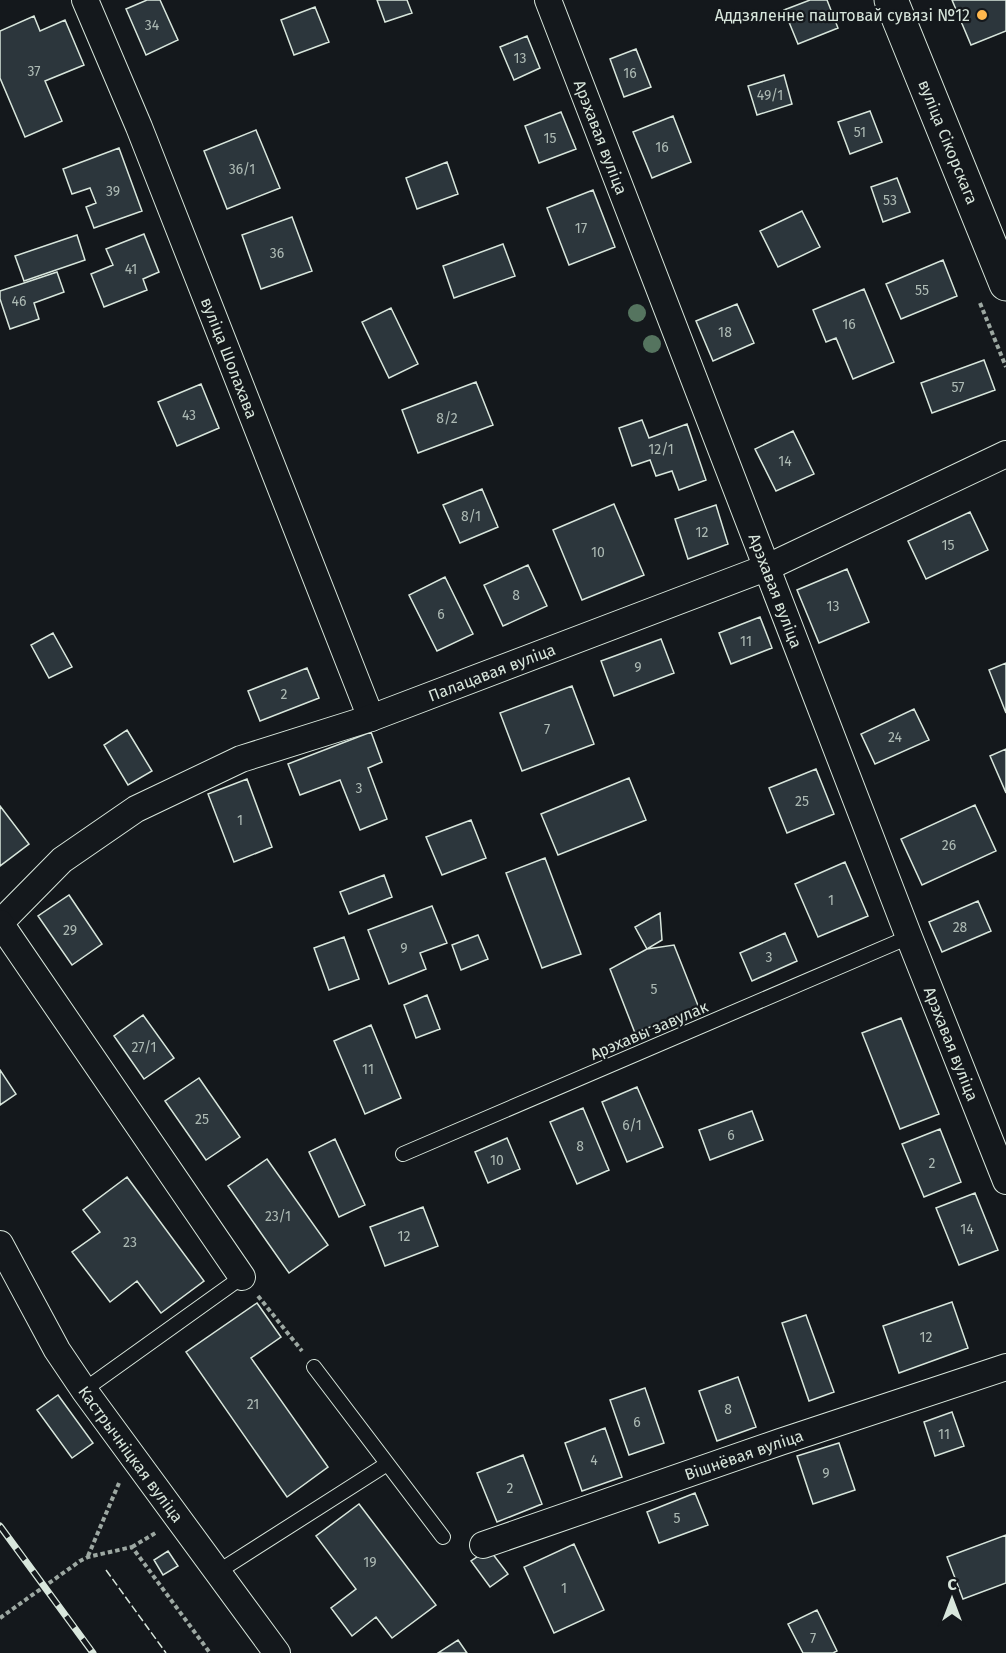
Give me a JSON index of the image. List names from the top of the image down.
{
  "streets": {
    "street": [
      "Арэхавая вуліца",
      "вуліца Сікорскага",
      "вуліца Шолахава",
      "Палацавая вуліца",
      "Кастрычніцкая вуліца",
      "Вішнёвая вуліца"
    ],
    "lane": ["Арэхавы завулак"]
  },
  "crossings": [
    ["Арэхавая вуліца", "Палацавая вуліца"],
    ["Арэхавая вуліца", "Арэхавы завулак"],
    ["вуліца Шолахава", "Палацавая вуліца"]
  ],
  "places": ["Аддзяленне паштовай сувязі №12"],
  "house_numbers": [
    "34",
    "13",
    "37",
    "16",
    "49/1",
    "51",
    "15",
    "16",
    "36/1",
    "39",
    "53",
    "17",
    "36",
    "41",
    "55",
    "46",
    "16",
    "18",
    "57",
    "43",
    "8/2",
    "12/1",
    "14",
    "8/1",
    "12",
    "15",
    "10",
    "8",
    "13",
    "6",
    "11",
    "9",
    "2",
    "7",
    "24",
    "3",
    "25",
    "1",
    "26",
    "1",
    "28",
    "29",
    "9",
    "3",
    "5",
    "27/1",
    "11",
    "25",
    "6/1",
    "6",
    "8",
    "10",
    "2",
    "23/1",
    "14",
    "12",
    "23",
    "12",
    "21",
    "8",
    "6",
    "11",
    "4",
    "9",
    "2",
    "5",
    "19",
    "1",
    "7"
  ],
  "north": "top"
}
